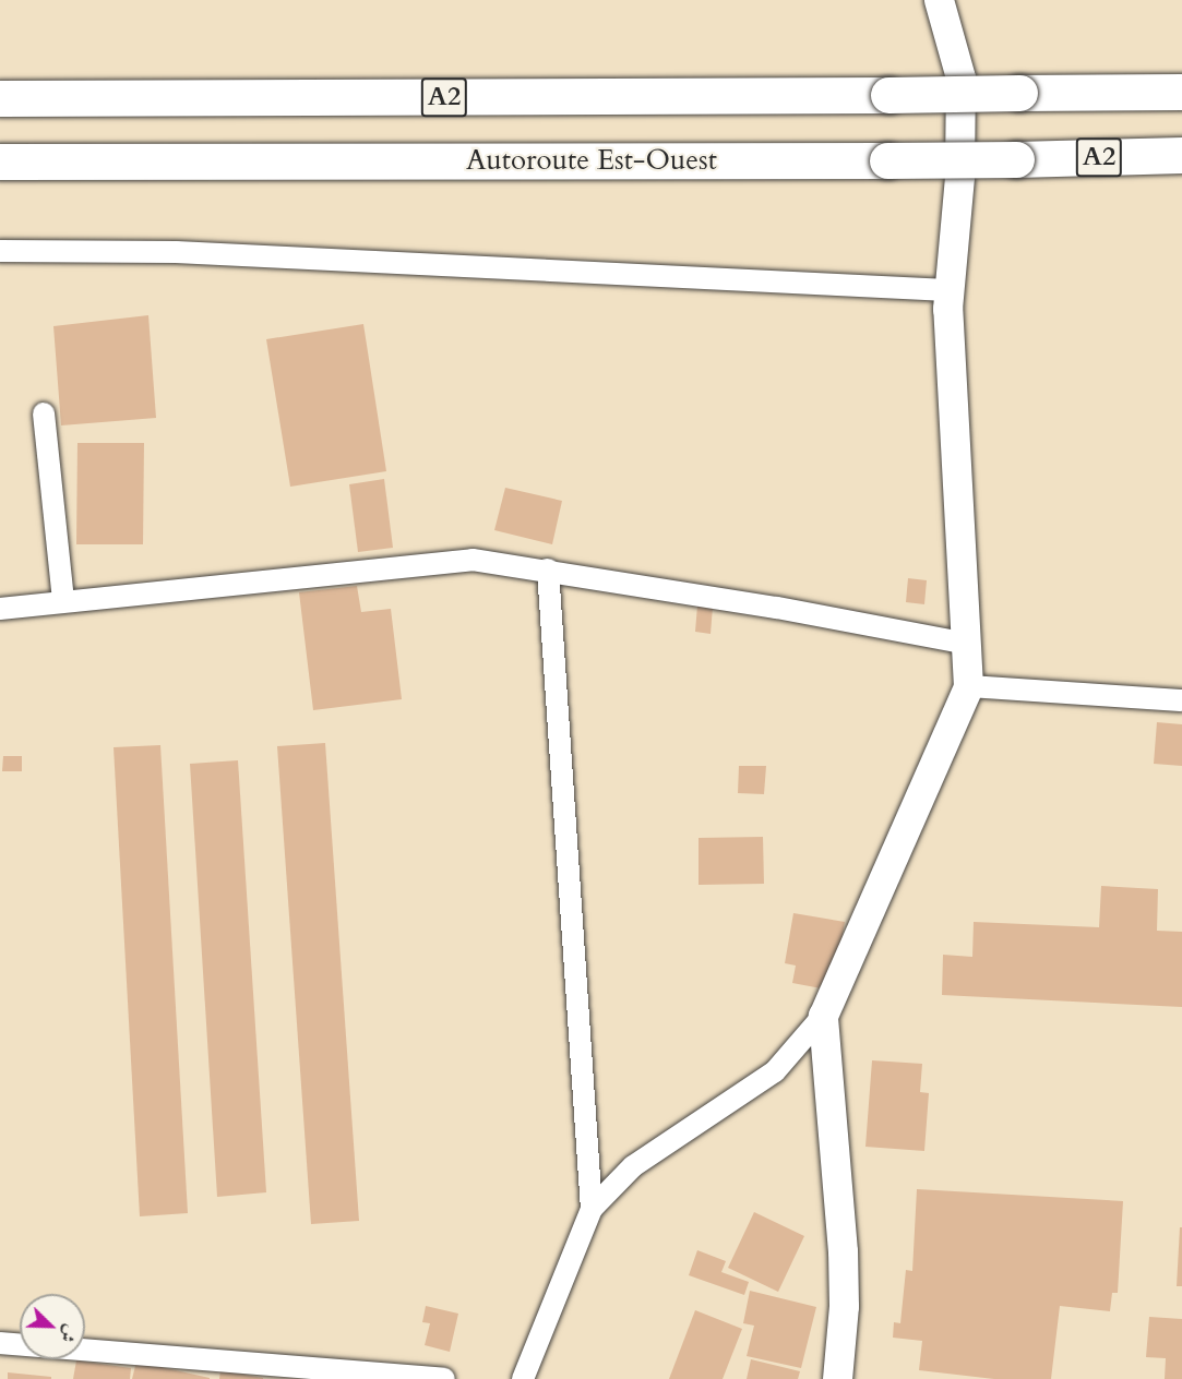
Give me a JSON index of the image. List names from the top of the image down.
{
  "streets": {
    "highway": ["A2", "Autoroute Est-Ouest"]
  },
  "north": "bottom right"
}
